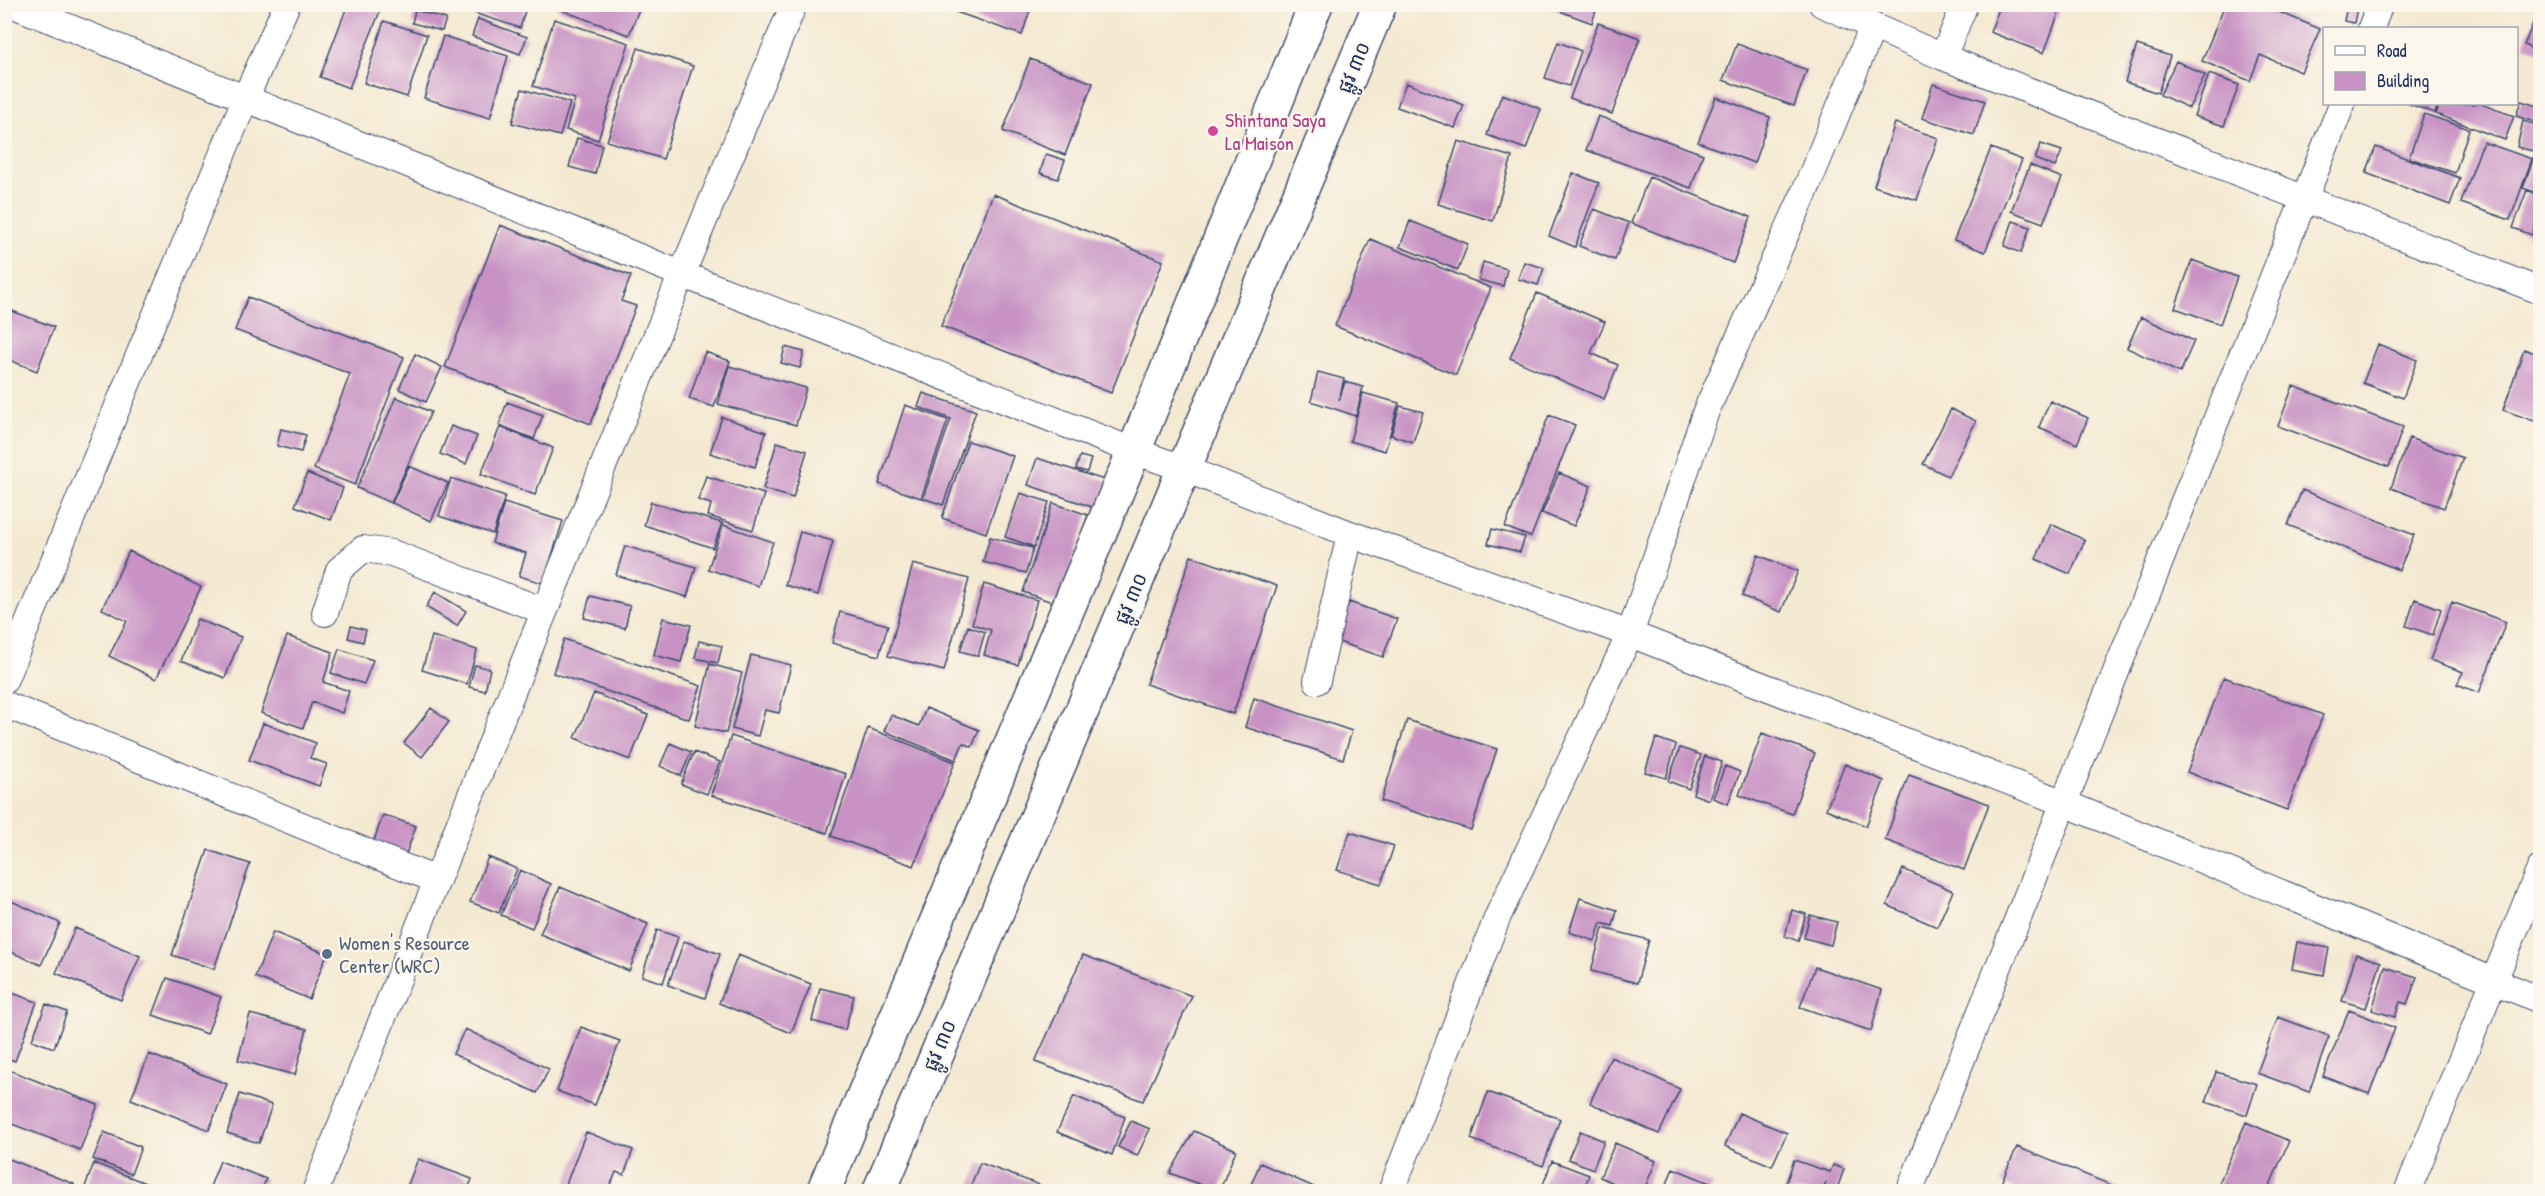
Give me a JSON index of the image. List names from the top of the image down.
{
  "streets": {
    "street": ["ផ្លូវ ៣០"]
  },
  "places": ["Shintana Saya La Maison", "Women's Resource Center (WRC)"],
  "legend": ["Road", "Building"]
}
